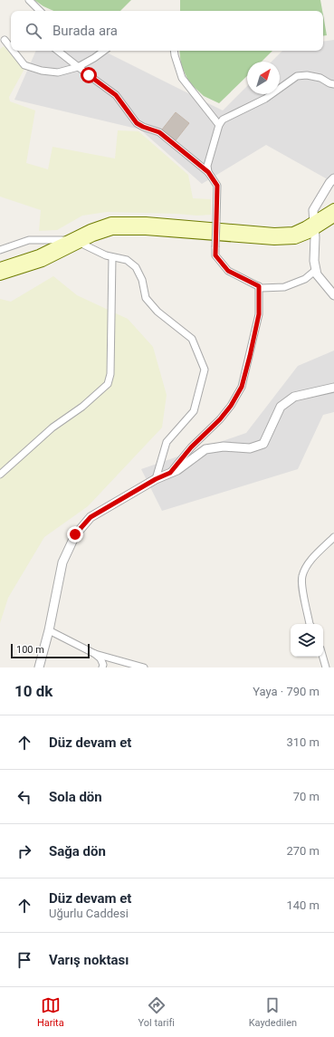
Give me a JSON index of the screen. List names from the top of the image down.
{
  "scale_bar": "100 m",
  "north": "top right",
  "page": {
    "search": "Burada ara",
    "scale": "100 m",
    "heading": ["10 dk", "Yaya · 790 m"],
    "list": [
      ["Düz devam et", "310 m"],
      ["Sola dön", "70 m"],
      ["Sağa dön", "270 m"],
      ["Düz devam et", "Uğurlu Caddesi", "140 m"],
      "Varış noktası"
    ],
    "nav": ["Harita", "Yol tarifi", "Kaydedilen"]
  }
}
